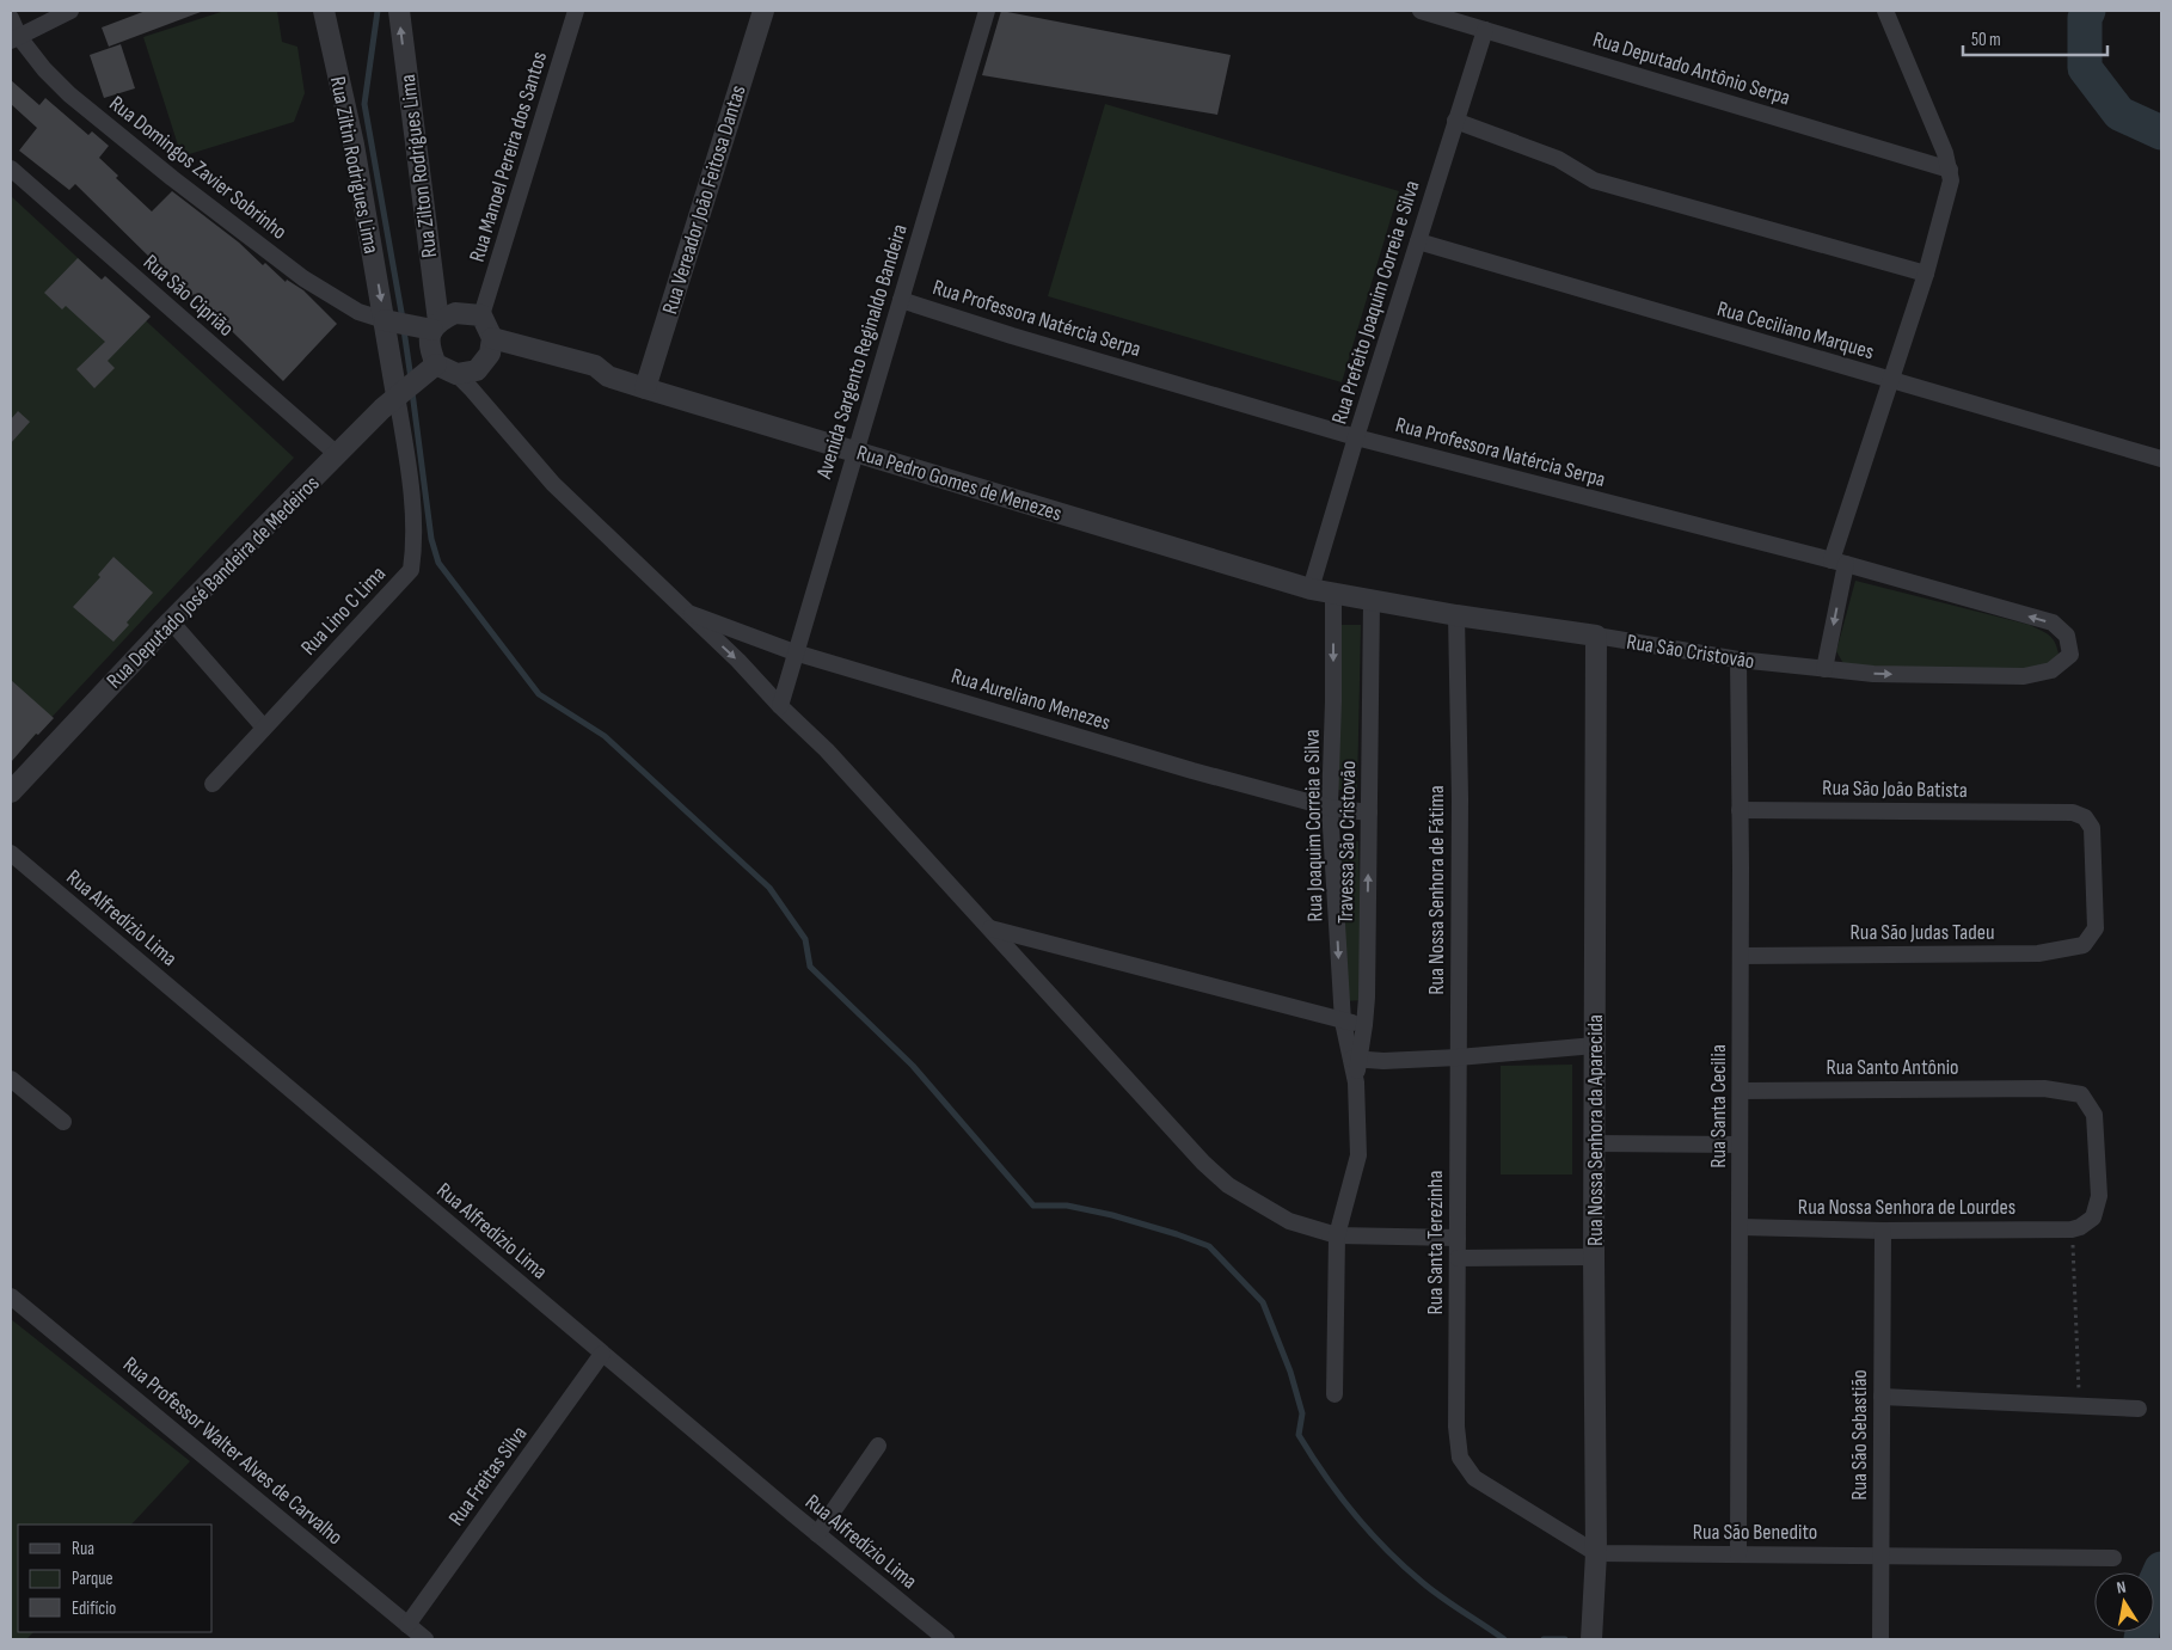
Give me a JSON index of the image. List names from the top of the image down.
{
  "streets": {
    "street": [
      "Rua Deputado Antônio Serpa",
      "Rua Manoel Pereira dos Santos",
      "Rua Ziltin Rodrigues Lima",
      "Rua Zilton Rodrigues Lima",
      "Rua Domingos Zavier Sobrinho",
      "Rua Vereador João Feitosa Dantas",
      "Rua São Ciprião",
      "Rua Prefeito Joaquim Correia e Silva",
      "Rua Professora Natércia Serpa",
      "Rua Ceciliano Marques",
      "Avenida Sargento Reginaldo Bandeira",
      "Rua Pedro Gomes de Menezes",
      "Rua Deputado José Bandeira de Medeiros",
      "Rua Lino C Lima",
      "Rua São Cristovão",
      "Rua Aureliano Menezes",
      "Rua São João Batista",
      "Rua Joaquim Correia e Silva",
      "Travessa São Cristovão",
      "Rua Nossa Senhora de Fátima",
      "Rua Alfredízio Lima",
      "Rua São Judas Tadeu",
      "Rua Santo Antônio",
      "Rua Santa Cecilia",
      "Rua Nossa Senhora da Aparecida",
      "Rua Nossa Senhora de Lourdes",
      "Rua Santa Terezinha",
      "Rua São Sebastião",
      "Rua Professor Walter Alves de Carvalho",
      "Rua Freitas Silva",
      "Rua São Benedito"
    ]
  },
  "crossings": [
    ["Rua Deputado Antônio Serpa", "Rua Prefeito Joaquim Correia e Silva"],
    ["Rua Ziltin Rodrigues Lima", "Rua Domingos Zavier Sobrinho"],
    ["Rua Zilton Rodrigues Lima", "Rua Deputado José Bandeira de Medeiros"],
    ["Rua Zilton Rodrigues Lima", "Rua Lino C Lima"],
    ["Rua Vereador João Feitosa Dantas", "Rua Pedro Gomes de Menezes"],
    ["Rua São Ciprião", "Rua Deputado José Bandeira de Medeiros"],
    ["Rua Prefeito Joaquim Correia e Silva", "Rua Professora Natércia Serpa"],
    ["Rua Prefeito Joaquim Correia e Silva", "Rua Ceciliano Marques"],
    ["Rua Prefeito Joaquim Correia e Silva", "Rua Pedro Gomes de Menezes"],
    ["Rua Prefeito Joaquim Correia e Silva", "Rua São Cristovão"],
    ["Rua Professora Natércia Serpa", "Avenida Sargento Reginaldo Bandeira"],
    ["Rua Professora Natércia Serpa", "Rua São Cristovão"],
    ["Avenida Sargento Reginaldo Bandeira", "Rua Pedro Gomes de Menezes"],
    ["Avenida Sargento Reginaldo Bandeira", "Rua Aureliano Menezes"],
    ["Rua Pedro Gomes de Menezes", "Rua São Cristovão"],
    ["Rua Deputado José Bandeira de Medeiros", "Rua Lino C Lima"],
    ["Rua São Cristovão", "Rua Joaquim Correia e Silva"],
    ["Rua São Cristovão", "Travessa São Cristovão"],
    ["Rua São Cristovão", "Rua Nossa Senhora de Fátima"],
    ["Rua São Cristovão", "Rua Santa Cecilia"],
    ["Rua São Cristovão", "Rua Nossa Senhora da Aparecida"],
    ["Rua Aureliano Menezes", "Rua Joaquim Correia e Silva"],
    ["Rua Aureliano Menezes", "Travessa São Cristovão"],
    ["Rua São João Batista", "Rua São Judas Tadeu"],
    ["Rua São João Batista", "Rua Santa Cecilia"],
    ["Rua Joaquim Correia e Silva", "Travessa São Cristovão"],
    ["Rua Nossa Senhora de Fátima", "Rua Santa Terezinha"],
    ["Rua Alfredízio Lima", "Rua Freitas Silva"],
    ["Rua São Judas Tadeu", "Rua Santa Cecilia"],
    ["Rua Santo Antônio", "Rua Santa Cecilia"],
    ["Rua Santo Antônio", "Rua Nossa Senhora de Lourdes"],
    ["Rua Santa Cecilia", "Rua Nossa Senhora de Lourdes"],
    ["Rua Santa Cecilia", "Rua São Benedito"],
    ["Rua Nossa Senhora da Aparecida", "Rua Santa Terezinha"],
    ["Rua Nossa Senhora da Aparecida", "Rua São Benedito"],
    ["Rua Nossa Senhora de Lourdes", "Rua São Sebastião"],
    ["Rua Santa Terezinha", "Rua São Benedito"],
    ["Rua São Sebastião", "Rua São Benedito"],
    ["Rua Professor Walter Alves de Carvalho", "Rua Freitas Silva"]
  ],
  "one_way": ["Rua Ziltin Rodrigues Lima", "Rua Zilton Rodrigues Lima", "Rua Joaquim Correia e Silva"],
  "legend": ["Rua", "Parque", "Edifício"],
  "scale_bar": "50 m",
  "north": "top"
}
